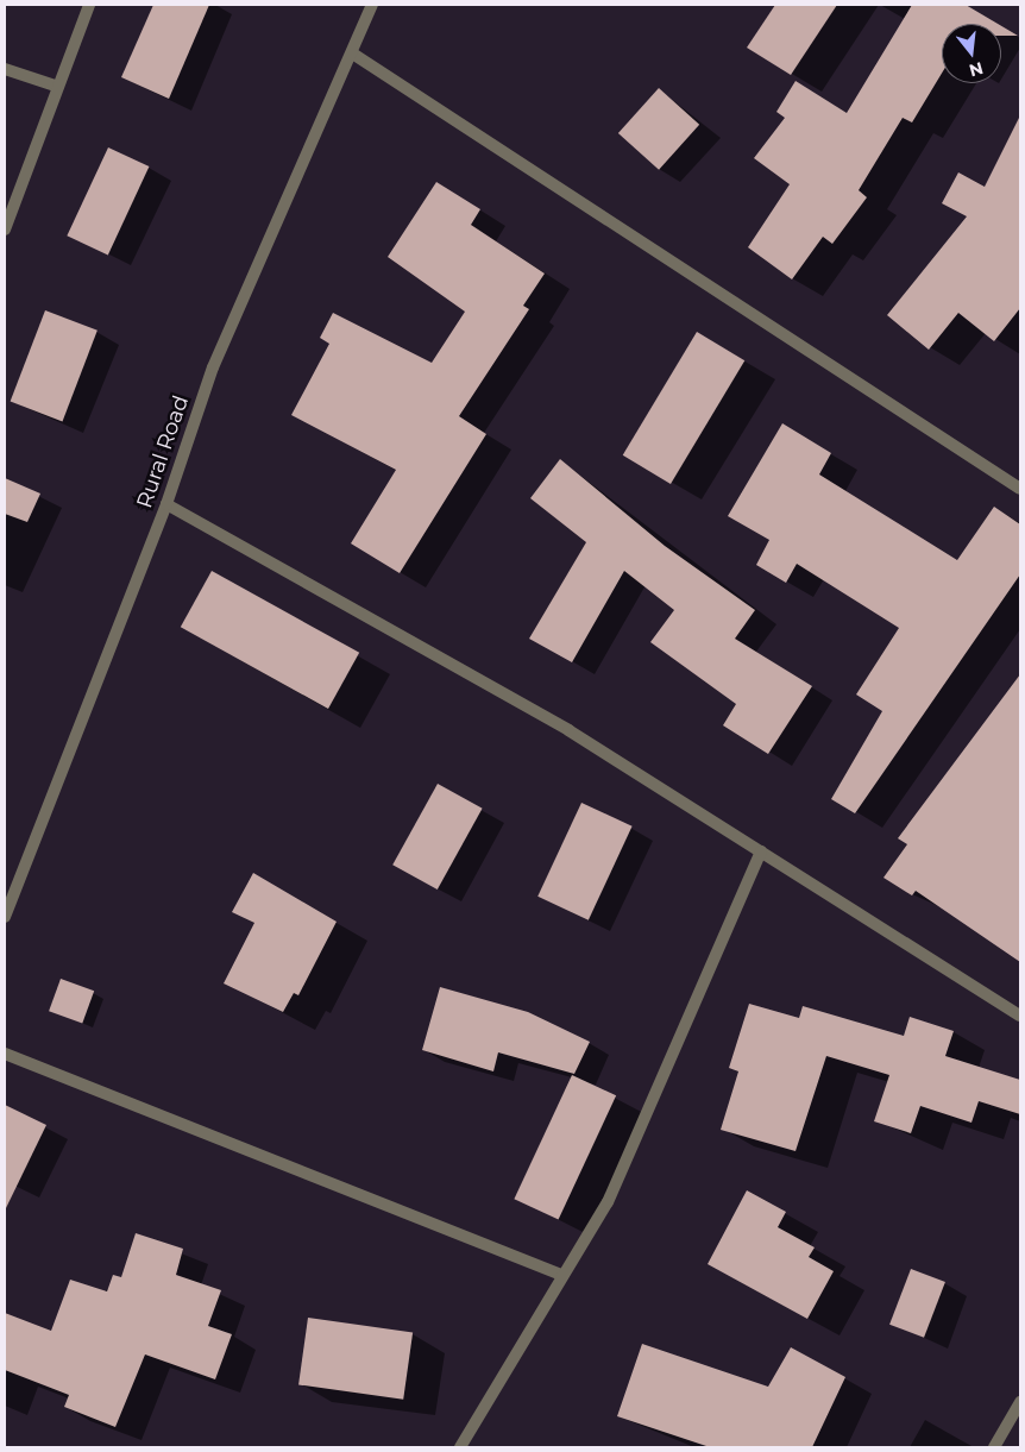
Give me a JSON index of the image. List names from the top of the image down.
{
  "streets": {
    "street": ["Rural Road"]
  },
  "north": "bottom"
}
